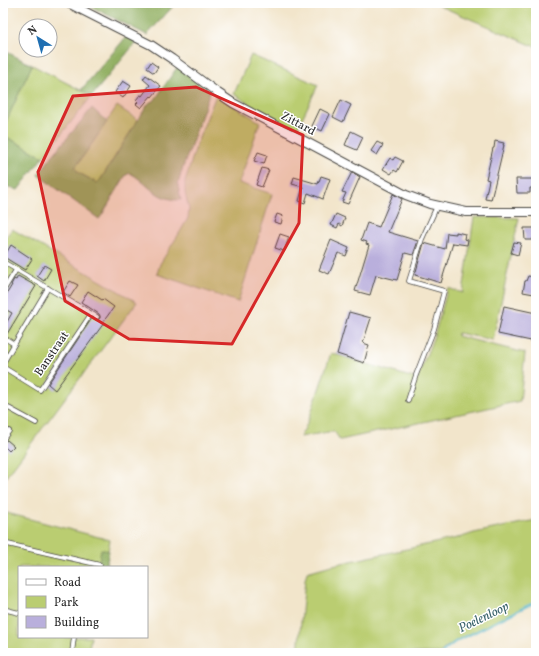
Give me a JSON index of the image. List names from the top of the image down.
{
  "streets": {
    "street": ["Zittard"],
    "lane": ["Banstraat"]
  },
  "water": ["Poelenloop"],
  "legend": ["Road", "Park", "Building"],
  "north": "top left"
}
